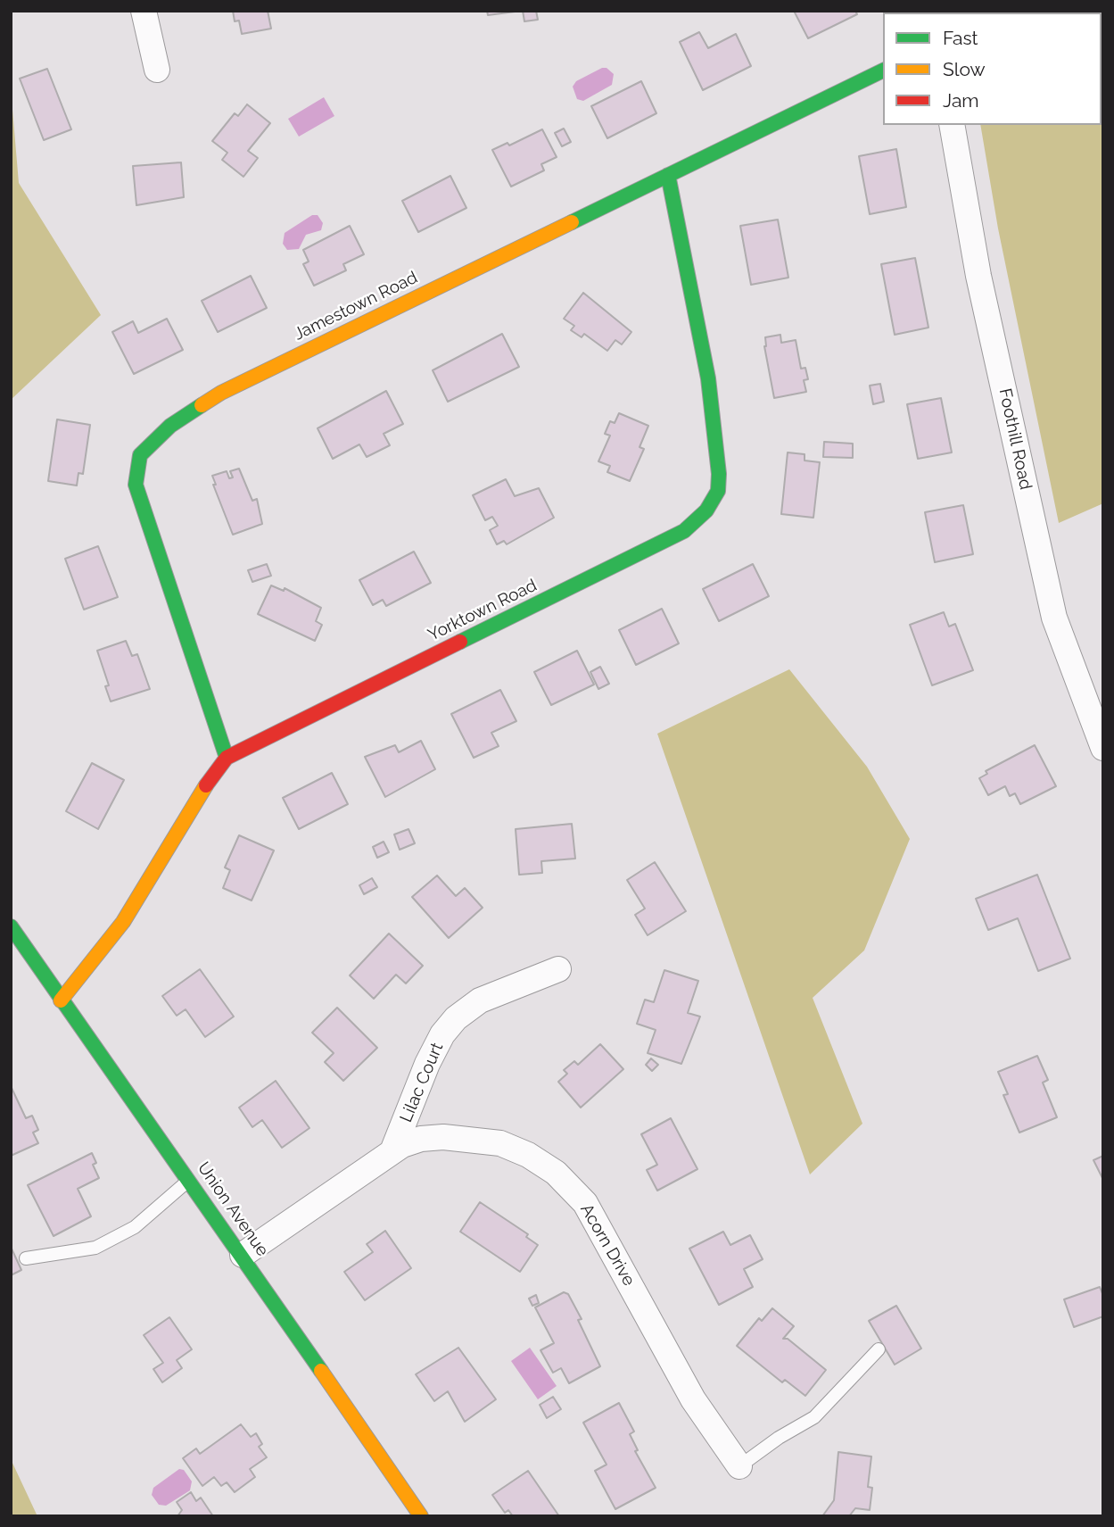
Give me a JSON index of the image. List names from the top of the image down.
{
  "streets": {
    "street": [
      "Jamestown Road",
      "Foothill Road",
      "Yorktown Road",
      "Lilac Court",
      "Union Avenue",
      "Acorn Drive"
    ]
  },
  "crossings": [
    ["Jamestown Road", "Yorktown Road"],
    ["Yorktown Road", "Union Avenue"],
    ["Lilac Court", "Acorn Drive"],
    ["Union Avenue", "Acorn Drive"]
  ],
  "legend": ["Fast", "Slow", "Jam"]
}
